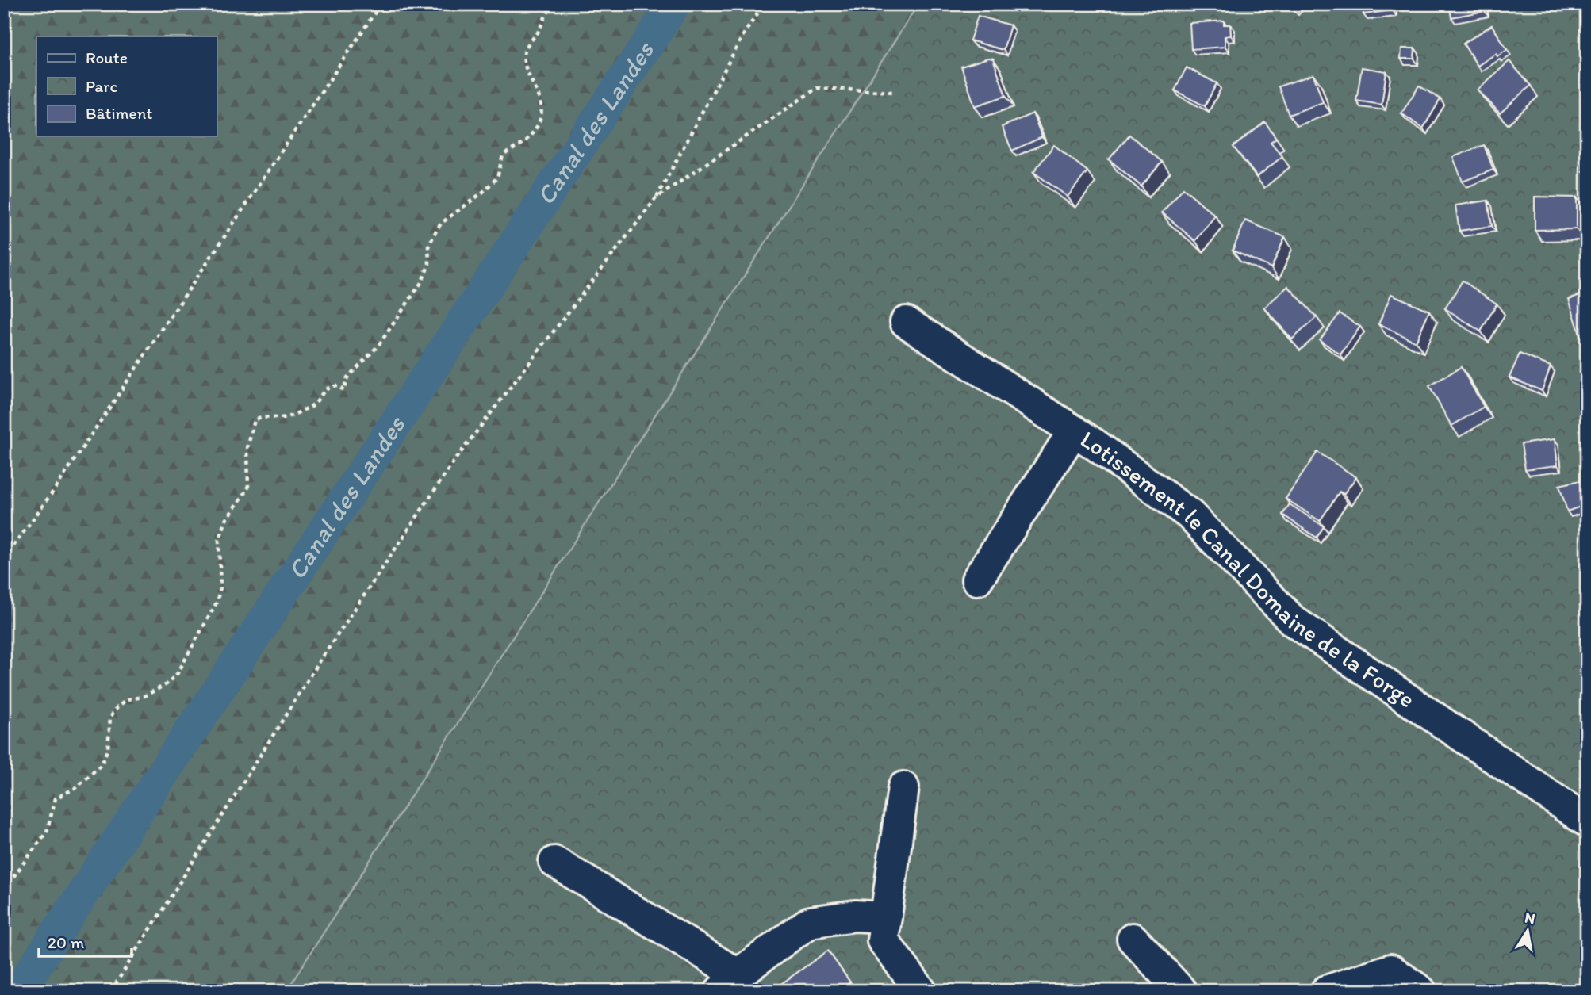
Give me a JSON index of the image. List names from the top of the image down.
{
  "streets": {
    "lane": ["Lotissement le Canal Domaine de la Forge"]
  },
  "water": ["Canal des Landes"],
  "legend": ["Route", "Parc", "Bâtiment"],
  "scale_bar": "20 m",
  "north": "top"
}
